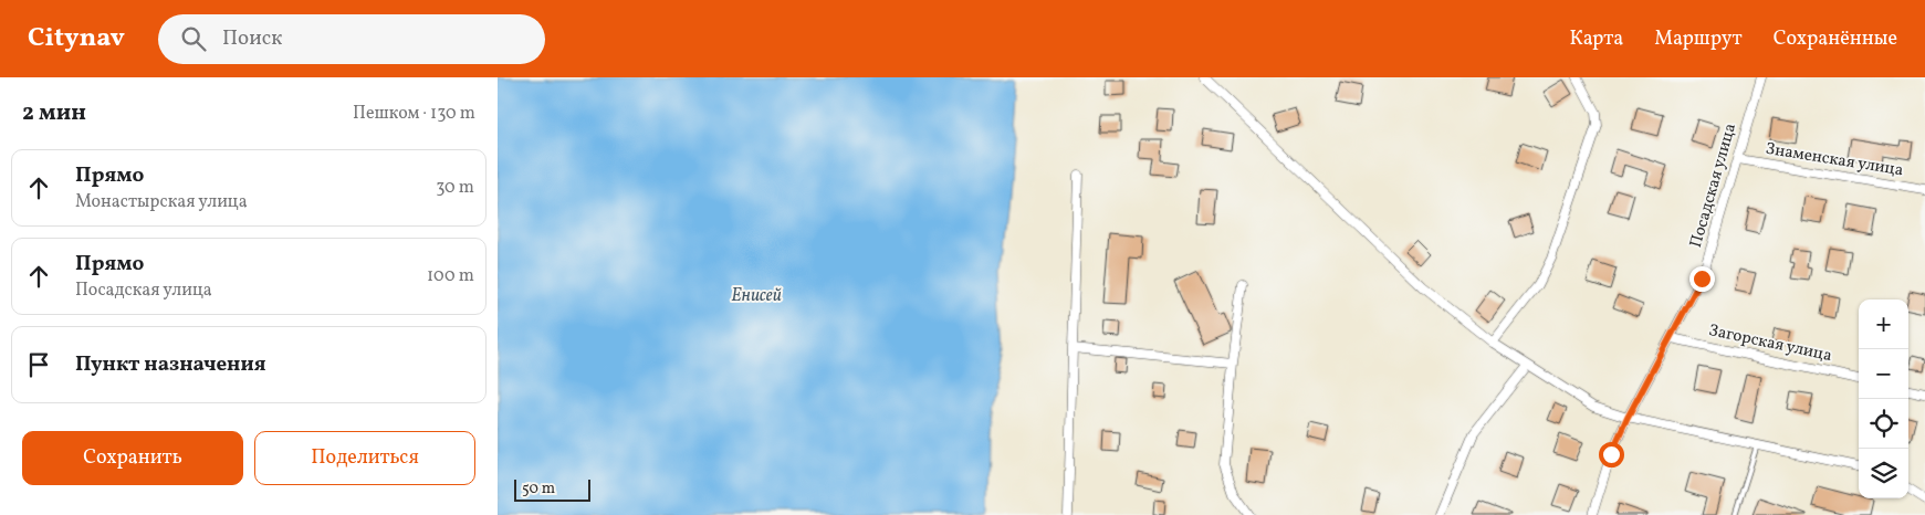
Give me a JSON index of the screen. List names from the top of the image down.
{
  "streets": {
    "street": ["Знаменская улица", "Посадская улица", "Загорская улица"]
  },
  "crossings": [
    ["Знаменская улица", "Посадская улица"],
    ["Посадская улица", "Загорская улица"]
  ],
  "water": ["Енисей"],
  "scale_bar": "50 m",
  "page": {
    "header": "Citynav",
    "search": "Поиск",
    "nav": ["Карта", "Маршрут", "Сохранённые"],
    "heading": ["2 мин", "Пешком · 130 m"],
    "list": [
      ["Прямо", "Монастырская улица", "30 m"],
      ["Прямо", "Посадская улица", "100 m"],
      "Пункт назначения"
    ],
    "map_buttons": ["+", "−"],
    "buttons": ["Сохранить", "Поделиться"],
    "scale": "50 m"
  }
}
